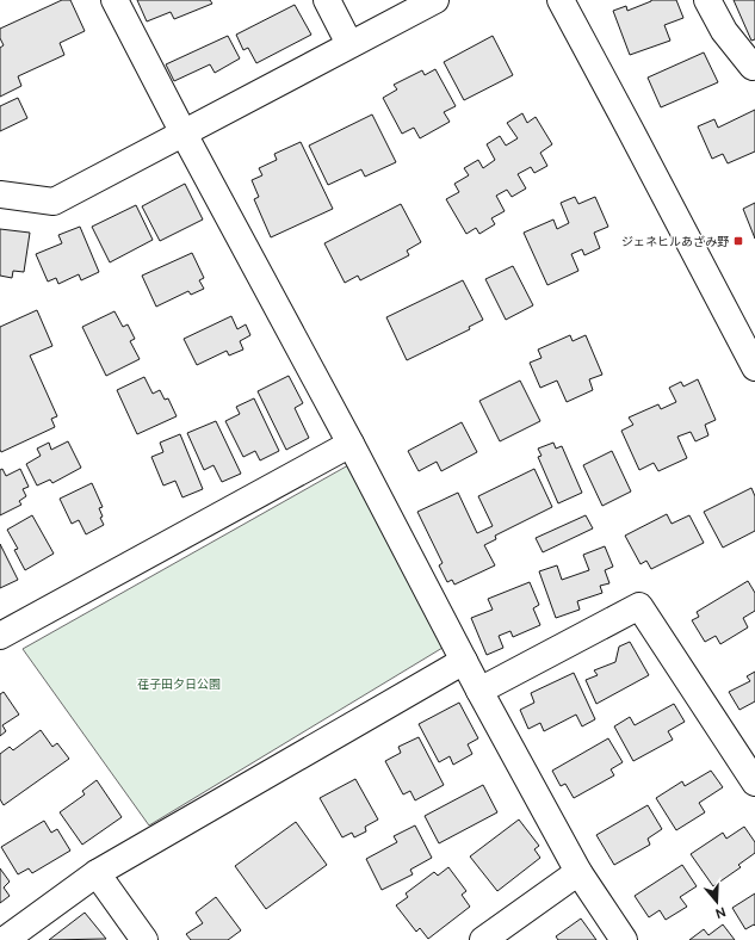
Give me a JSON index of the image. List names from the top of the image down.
{
  "parks": ["荏子田夕日公園"],
  "places": {
    "transit": ["ジェネヒルあざみ野"]
  },
  "north": "bottom"
}
